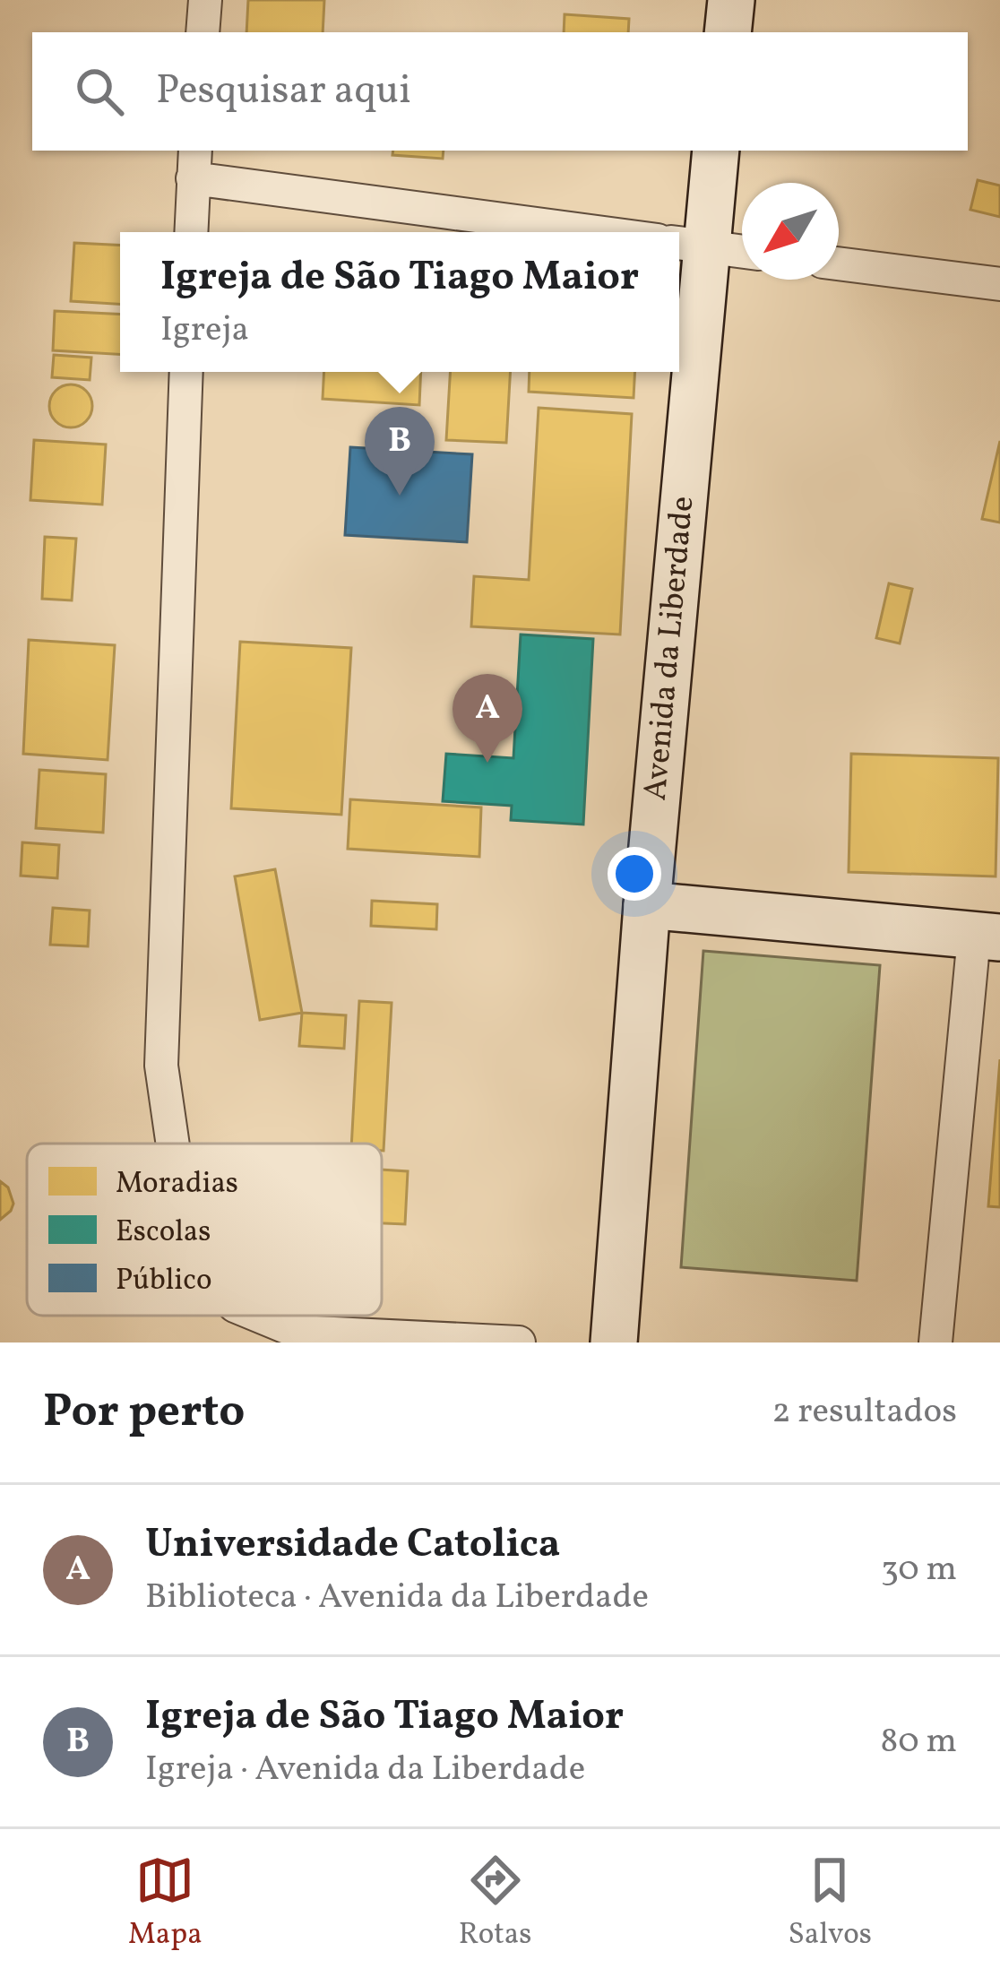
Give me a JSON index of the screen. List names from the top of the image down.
{
  "streets": {
    "street": ["Avenida da Liberdade"]
  },
  "legend": ["Moradias", "Escolas", "Público"],
  "north": "bottom left",
  "page": {
    "search": "Pesquisar aqui",
    "popup": ["Igreja de São Tiago Maior", "Igreja"],
    "pins": ["B", "A"],
    "heading": ["Por perto", "2 resultados"],
    "list": [
      {
        "mark": "A",
        "name": "Universidade Catolica",
        "note": "Biblioteca · Avenida da Liberdade",
        "value": "30 m"
      },
      {
        "mark": "B",
        "name": "Igreja de São Tiago Maior",
        "note": "Igreja · Avenida da Liberdade",
        "value": "80 m"
      }
    ],
    "nav": ["Mapa", "Rotas", "Salvos"]
  }
}
